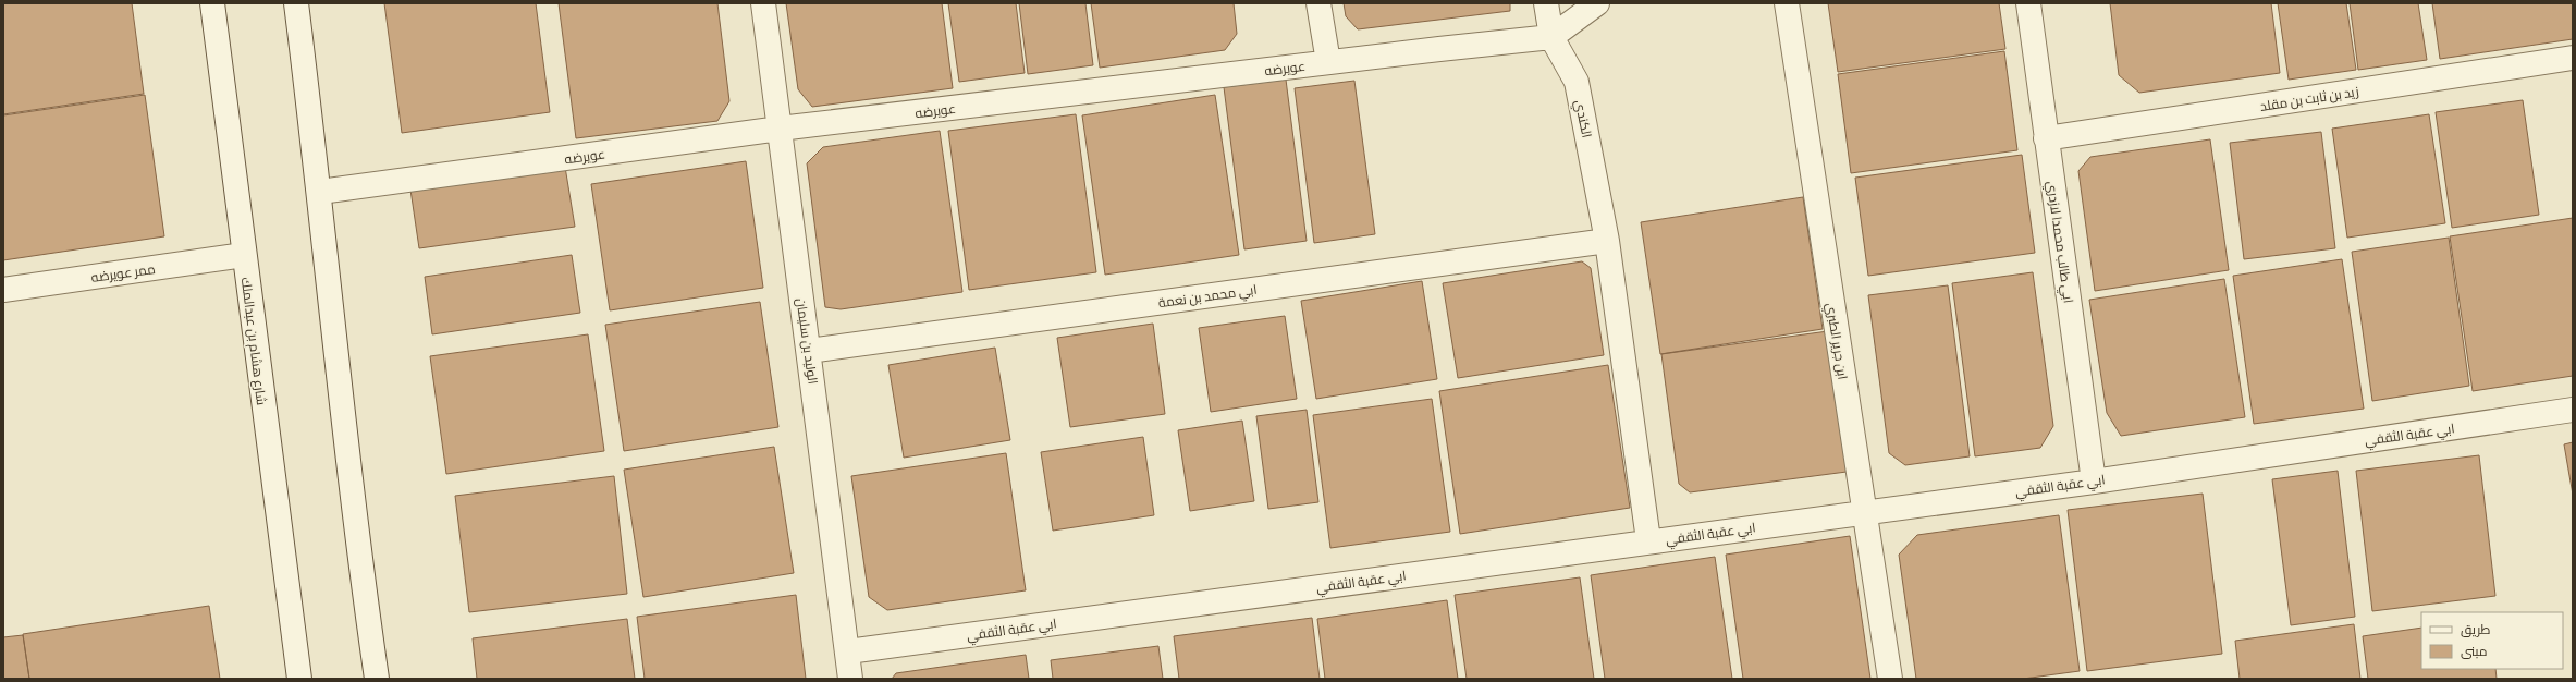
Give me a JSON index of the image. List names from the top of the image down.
{
  "streets": {
    "street": [
      "عويرضه",
      "زيد بن ثابت بن مقلد",
      "الكندي",
      "ابي طالب محمدا لازدري",
      "ممر عويرضه",
      "ابي محمد بن نعمة",
      "شارع هشام بن عبدالملك",
      "الوليد بن سليمان",
      "ابن جرير الطبري",
      "ابي عقبة الثقفي"
    ]
  },
  "crossings": [
    ["عويرضه", "الكندي"],
    ["عويرضه", "الوليد بن سليمان"],
    ["زيد بن ثابت بن مقلد", "ابي طالب محمدا لازدري"],
    ["الكندي", "ابي محمد بن نعمة"],
    ["الكندي", "ابي عقبة الثقفي"],
    ["ابي طالب محمدا لازدري", "ابي عقبة الثقفي"],
    ["ممر عويرضه", "شارع هشام بن عبدالملك"],
    ["ابي محمد بن نعمة", "الوليد بن سليمان"],
    ["الوليد بن سليمان", "ابي عقبة الثقفي"],
    ["ابن جرير الطبري", "ابي عقبة الثقفي"]
  ],
  "legend": ["طريق", "مبنى"]
}
